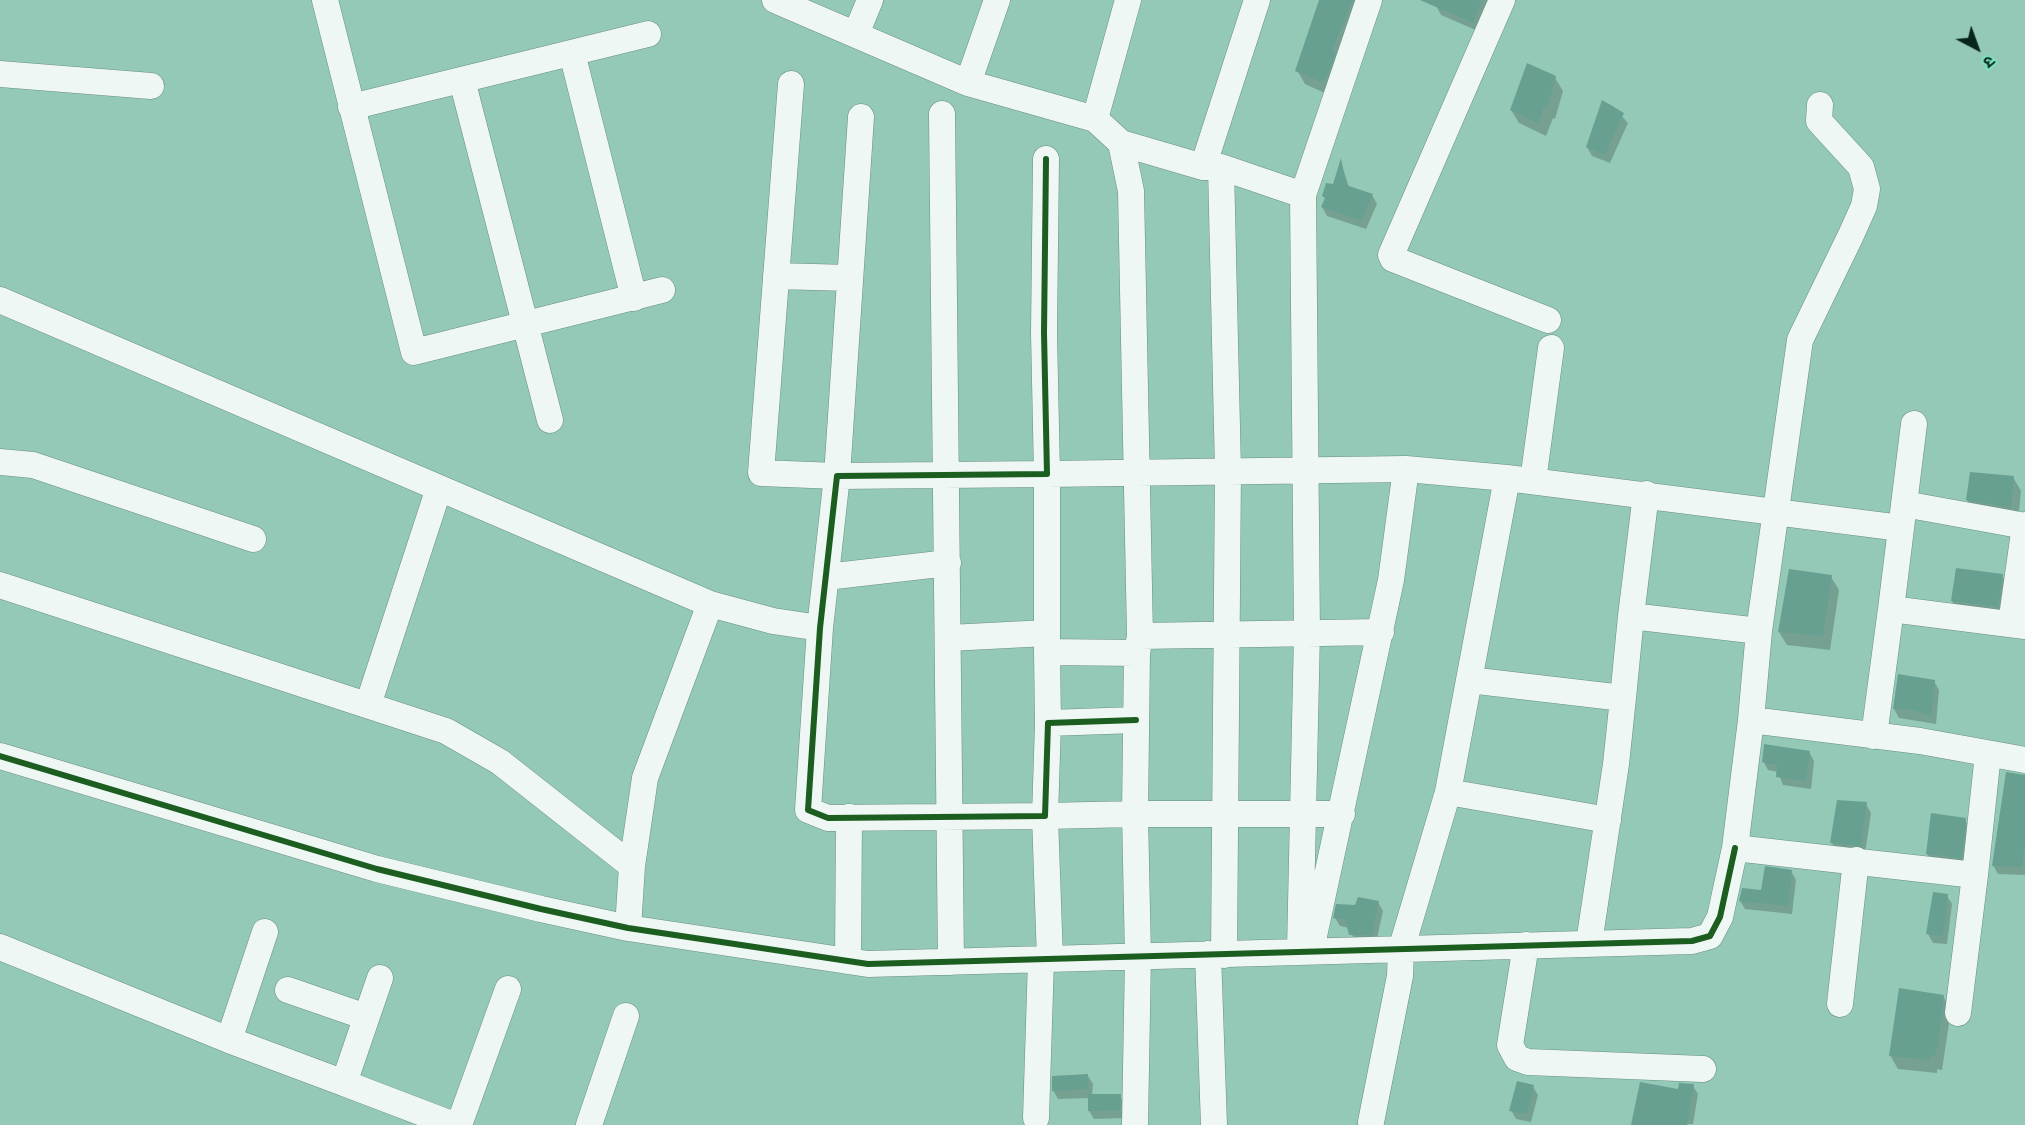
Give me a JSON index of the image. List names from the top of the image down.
{
  "north": "bottom right"
}
